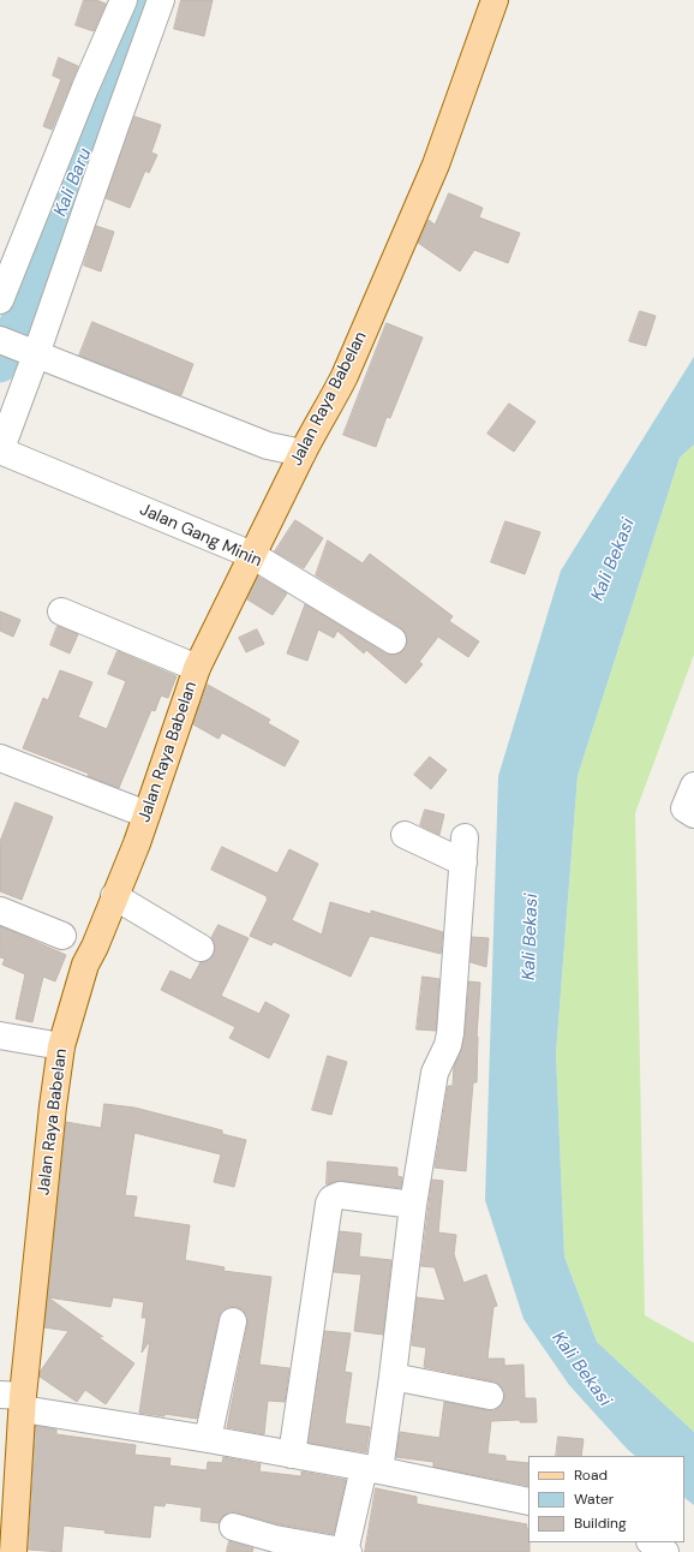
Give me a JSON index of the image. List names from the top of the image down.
{
  "streets": {
    "main road": ["Jalan Raya Babelan"],
    "street": ["Jalan Gang Minin"]
  },
  "crossings": [
    ["Jalan Raya Babelan", "Jalan Gang Minin"]
  ],
  "water": ["Kali Baru", "Kali Bekasi"],
  "legend": ["Road", "Water", "Building"]
}
